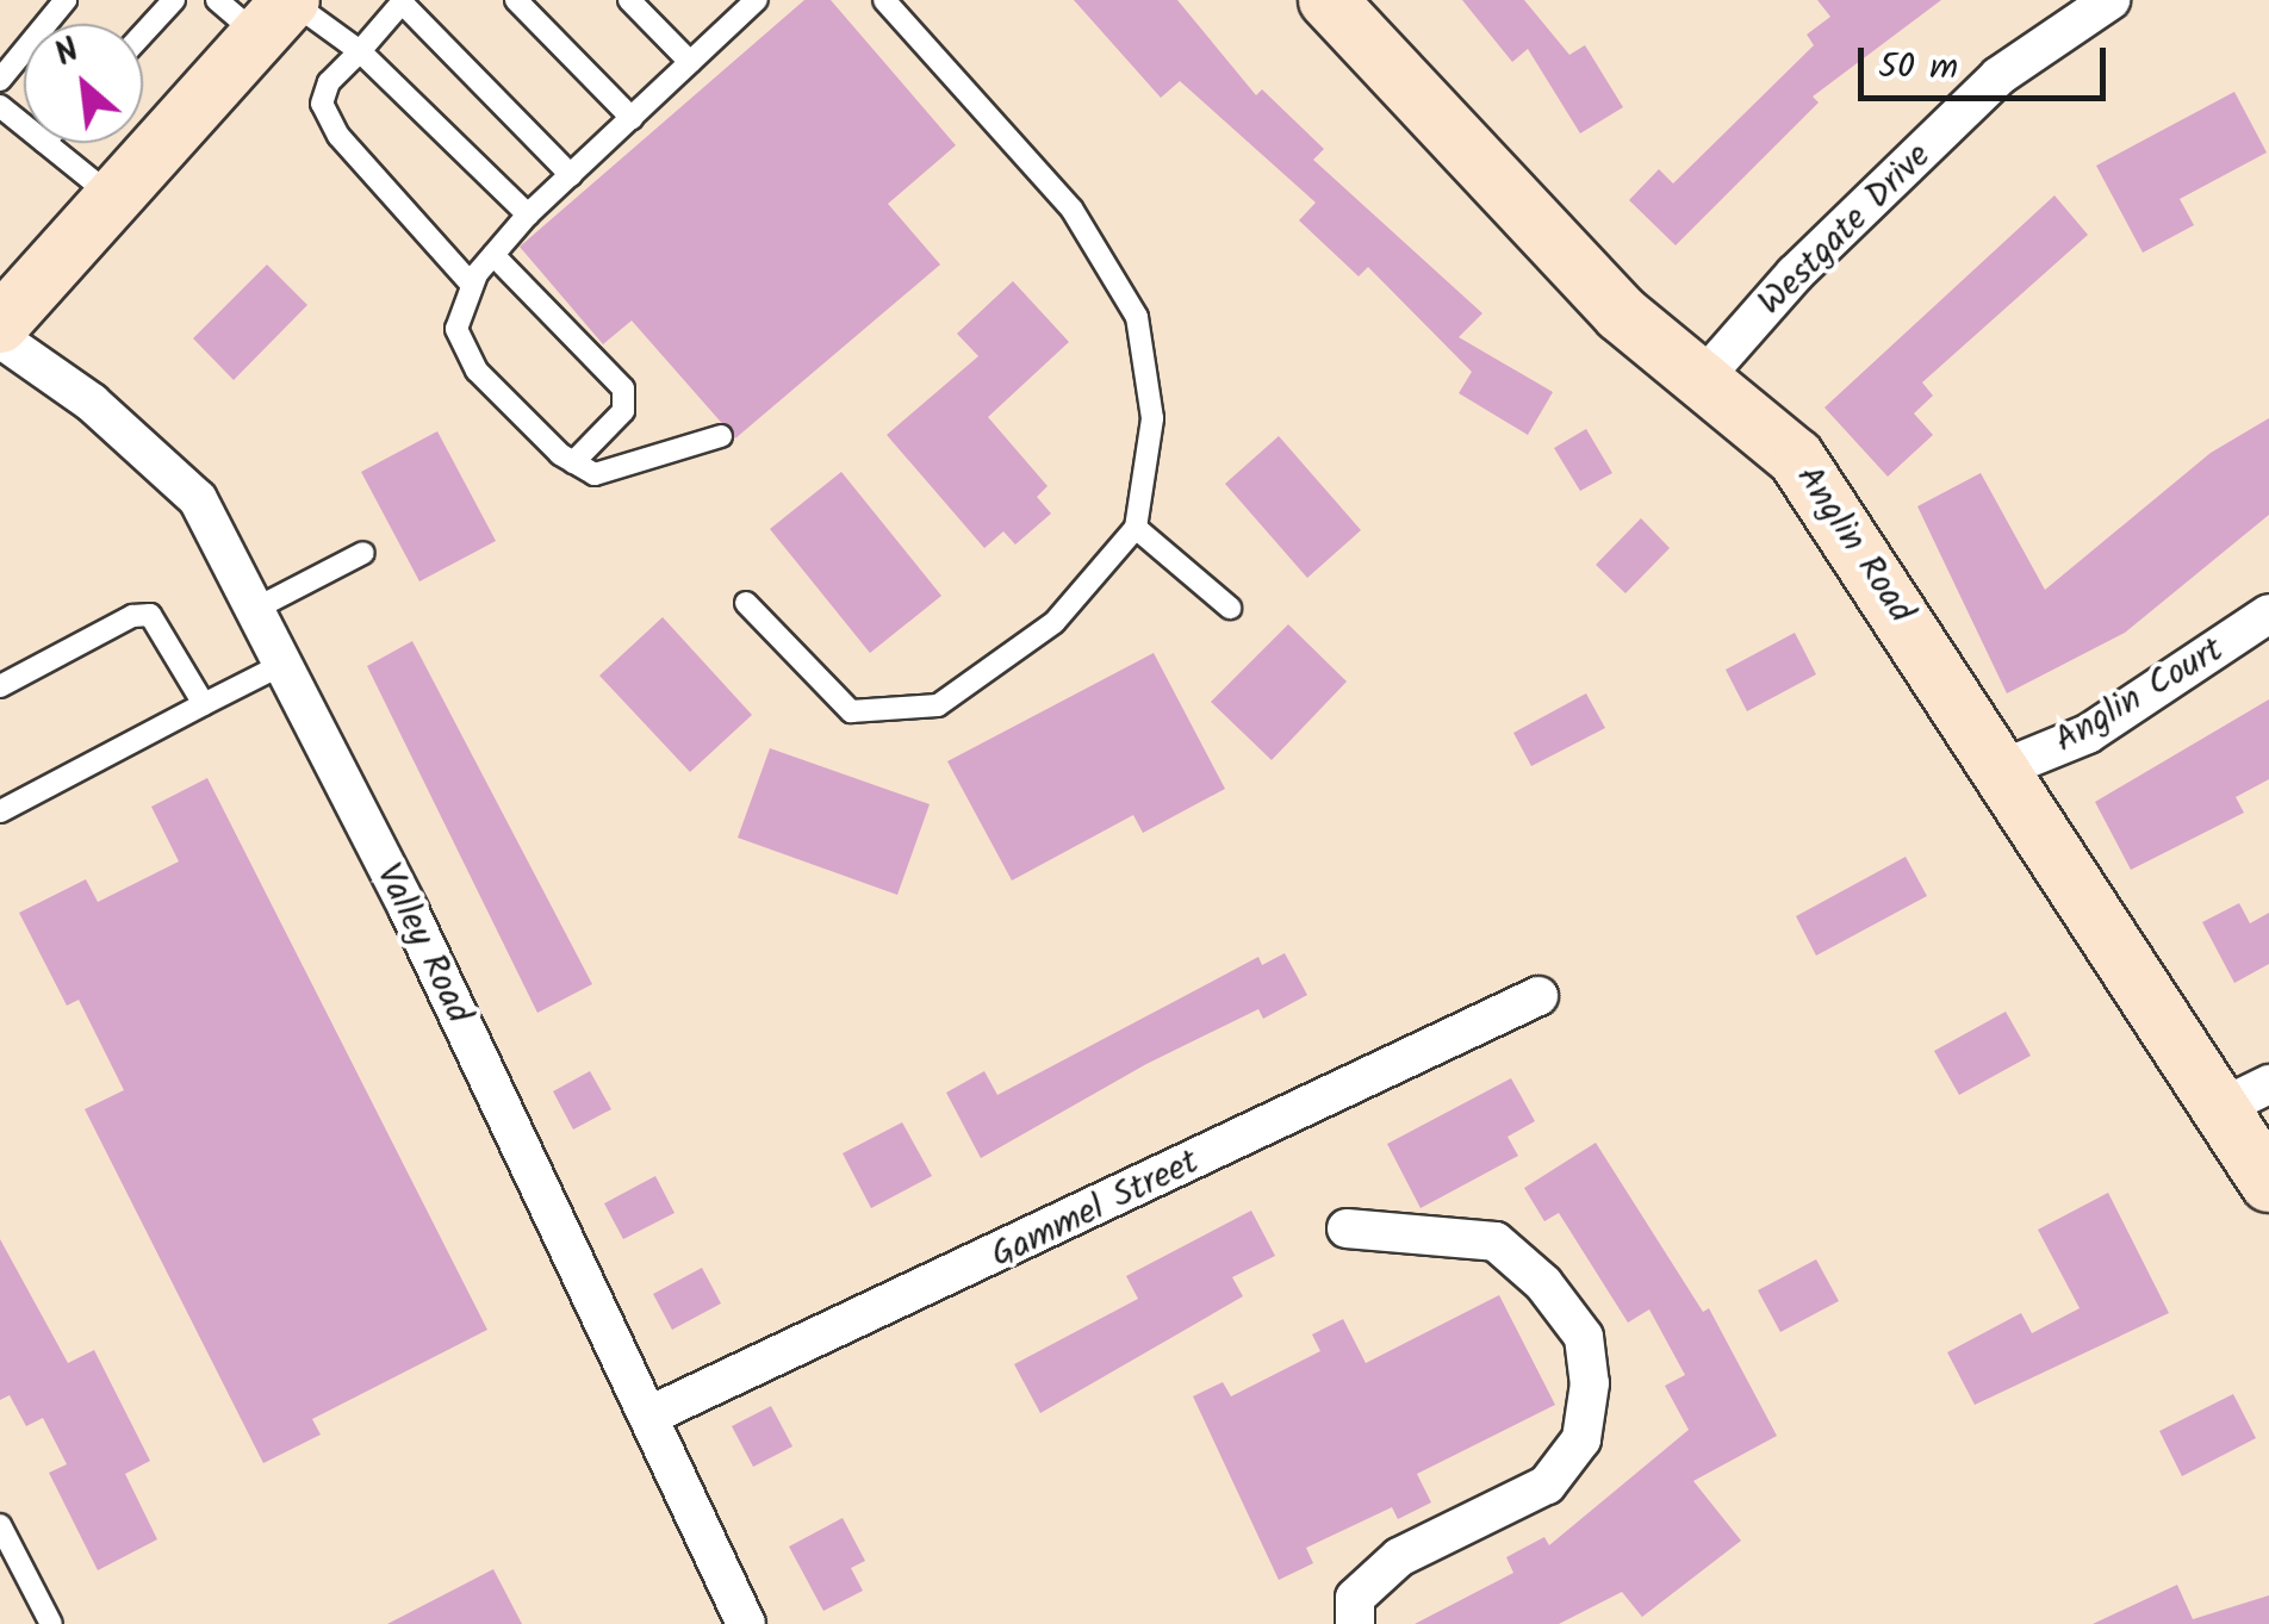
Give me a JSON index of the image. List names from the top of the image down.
{
  "streets": {
    "street": [
      "Westgate Drive",
      "Anglin Road",
      "Anglin Court",
      "Valley Road",
      "Gammel Street"
    ]
  },
  "crossings": [
    ["Westgate Drive", "Anglin Road"],
    ["Anglin Road", "Anglin Court"],
    ["Valley Road", "Gammel Street"]
  ],
  "scale_bar": "50 m",
  "north": "top left"
}
